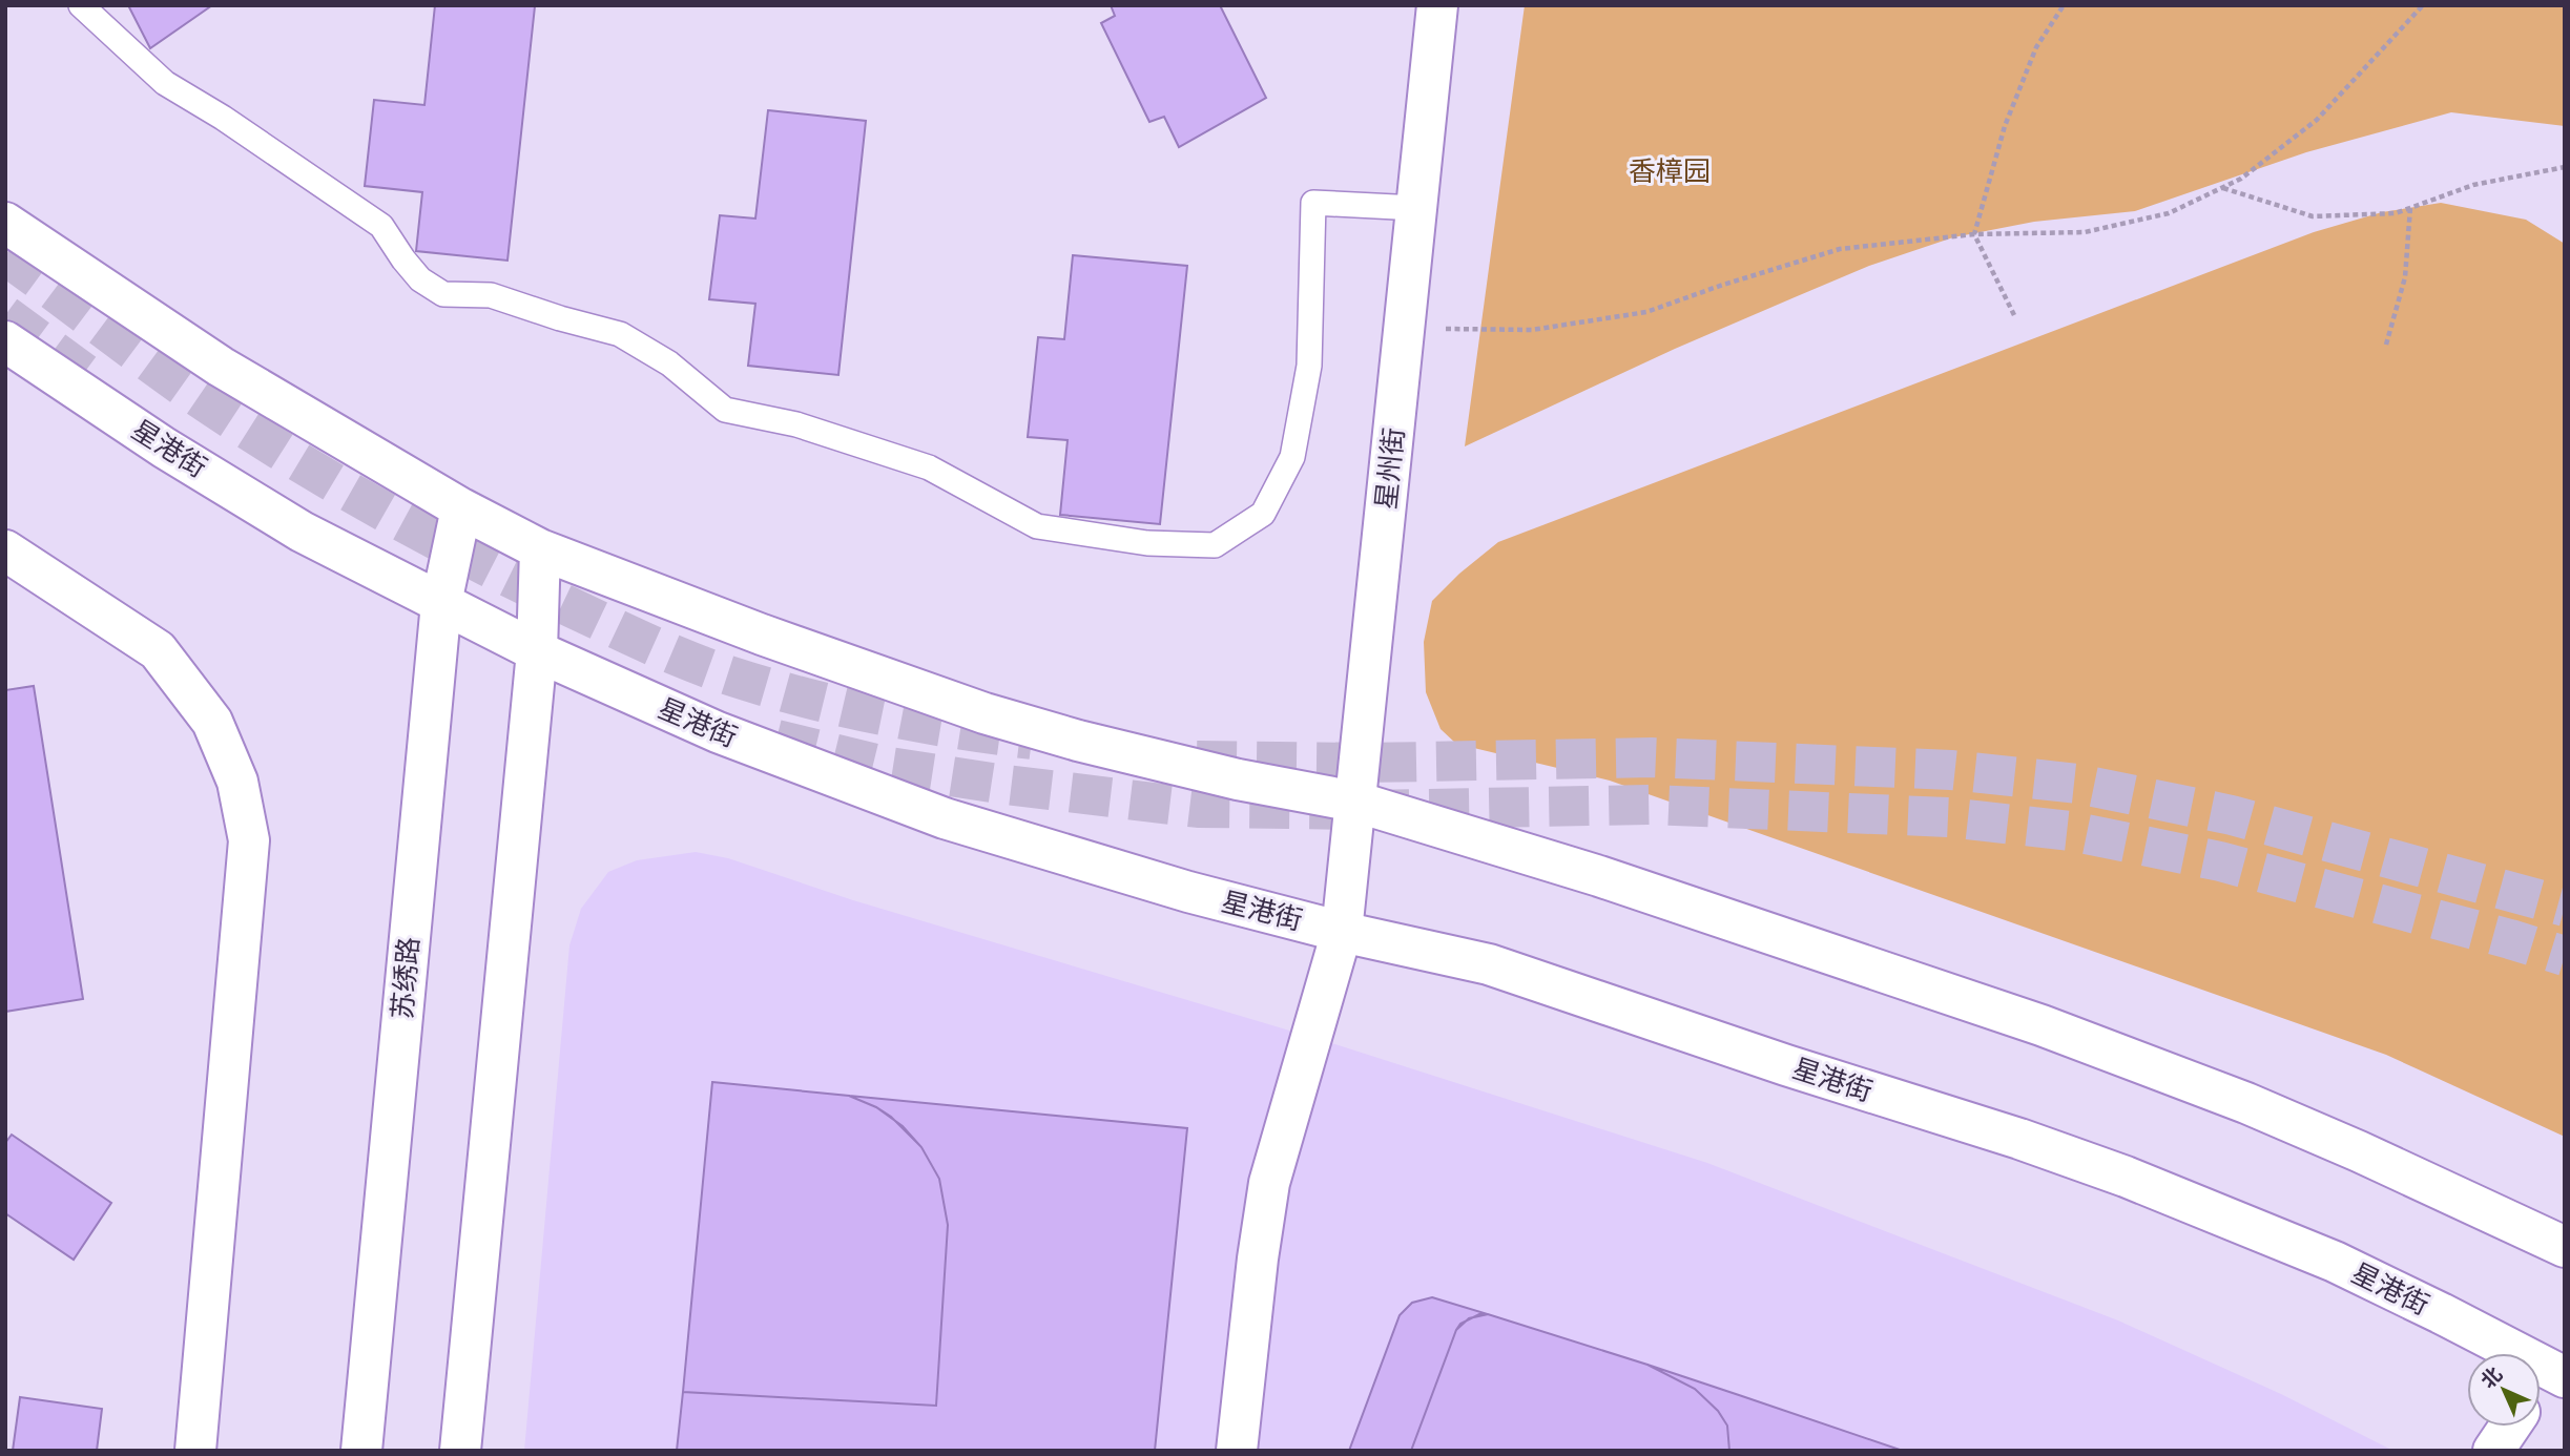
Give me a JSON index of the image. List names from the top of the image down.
{
  "streets": {
    "main road": ["星港街", "星州街", "苏绣路"]
  },
  "crossings": [
    ["星港街", "星州街"],
    ["星港街", "苏绣路"]
  ],
  "parks": ["香樟园"],
  "north": "top left"
}
